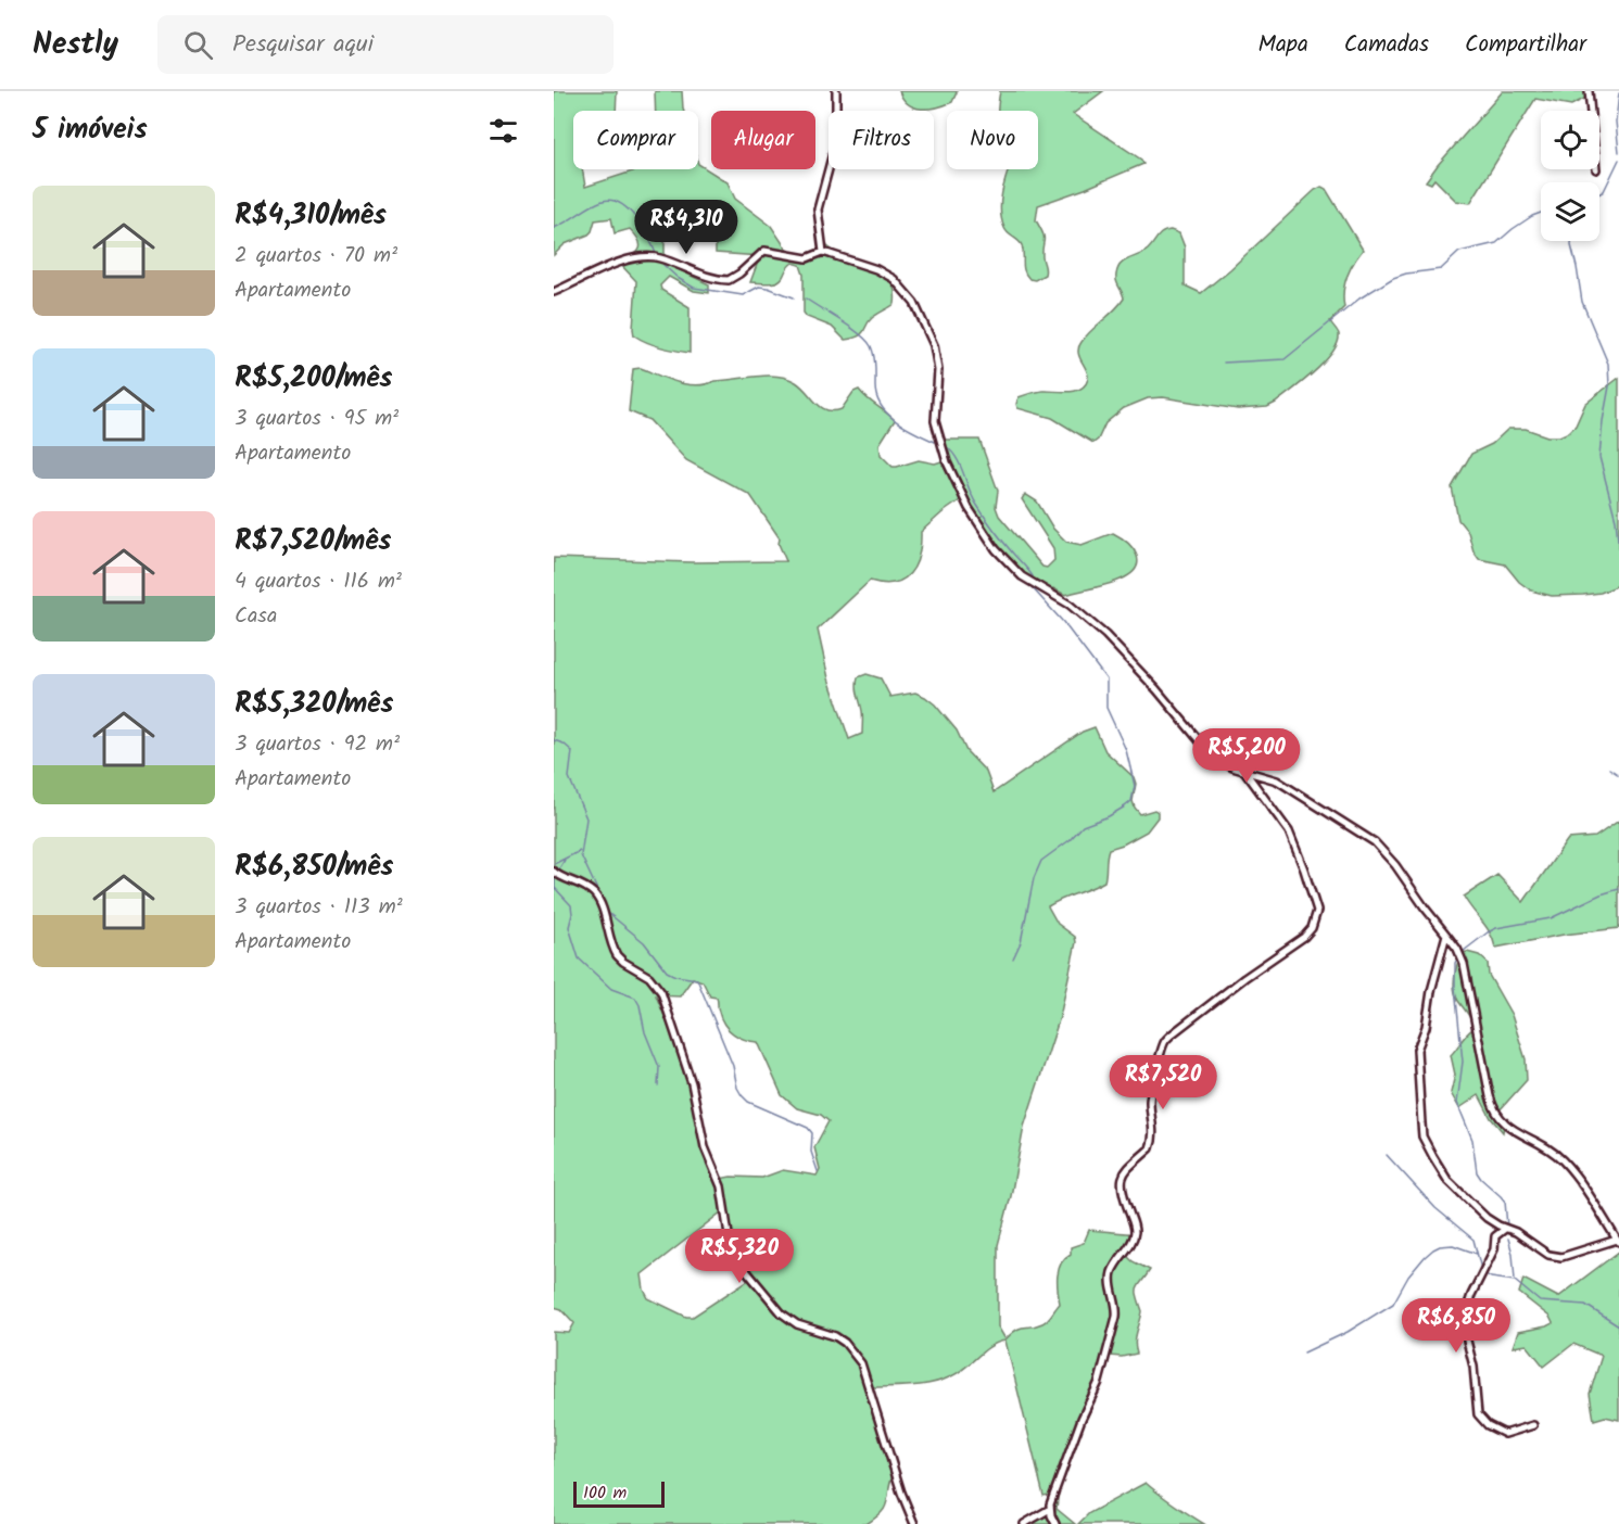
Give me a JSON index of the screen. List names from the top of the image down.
{
  "scale_bar": "100 m",
  "page": {
    "header": "Nestly",
    "search": "Pesquisar aqui",
    "nav": ["Mapa", "Camadas", "Compartilhar"],
    "heading": "5 imóveis",
    "chip": [
      "Comprar",
      "Alugar",
      "Filtros",
      "Novo"
    ],
    "list": [
      {
        "name": "R$4,310/mês",
        "note": "2 quartos · 70 m² · Apartamento"
      },
      {
        "name": "R$5,200/mês",
        "note": "3 quartos · 95 m² · Apartamento"
      },
      {
        "name": "R$7,520/mês",
        "note": "4 quartos · 116 m² · Casa"
      },
      {
        "name": "R$5,320/mês",
        "note": "3 quartos · 92 m² · Apartamento"
      },
      {
        "name": "R$6,850/mês",
        "note": "3 quartos · 113 m² · Apartamento"
      }
    ],
    "price": [
      "R$4,310",
      "R$5,200",
      "R$7,520",
      "R$5,320",
      "R$6,850"
    ],
    "scale": "100 m"
  }
}
